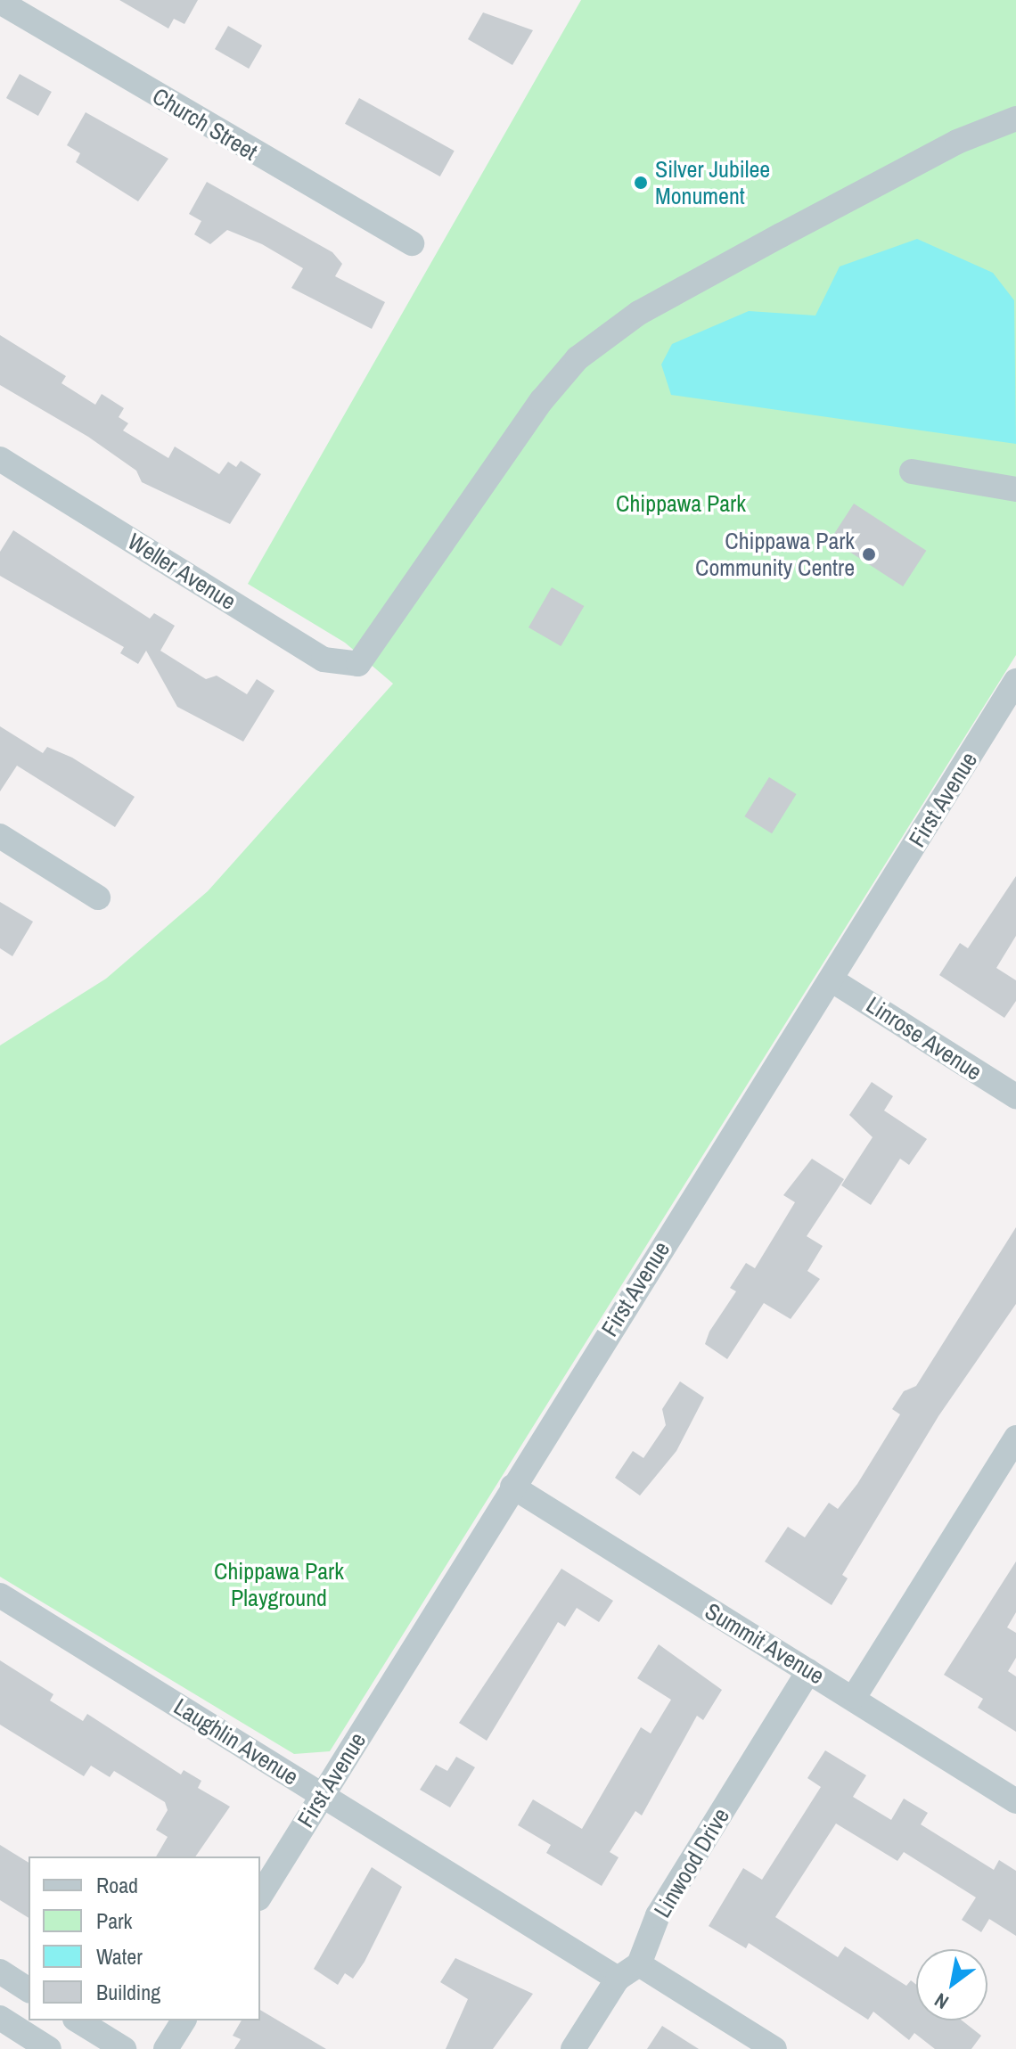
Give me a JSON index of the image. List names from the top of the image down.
{
  "streets": {
    "street": [
      "Church Street",
      "Weller Avenue",
      "First Avenue",
      "Linrose Avenue",
      "Summit Avenue",
      "Laughlin Avenue",
      "Linwood Drive"
    ]
  },
  "crossings": [
    ["First Avenue", "Linrose Avenue"],
    ["First Avenue", "Summit Avenue"],
    ["First Avenue", "Laughlin Avenue"],
    ["Summit Avenue", "Linwood Drive"]
  ],
  "parks": ["Chippawa Park", "Chippawa Park Playground"],
  "places": ["Silver Jubilee Monument", "Chippawa Park Community Centre"],
  "legend": [
    "Road",
    "Park",
    "Water",
    "Building"
  ],
  "north": "bottom left"
}
